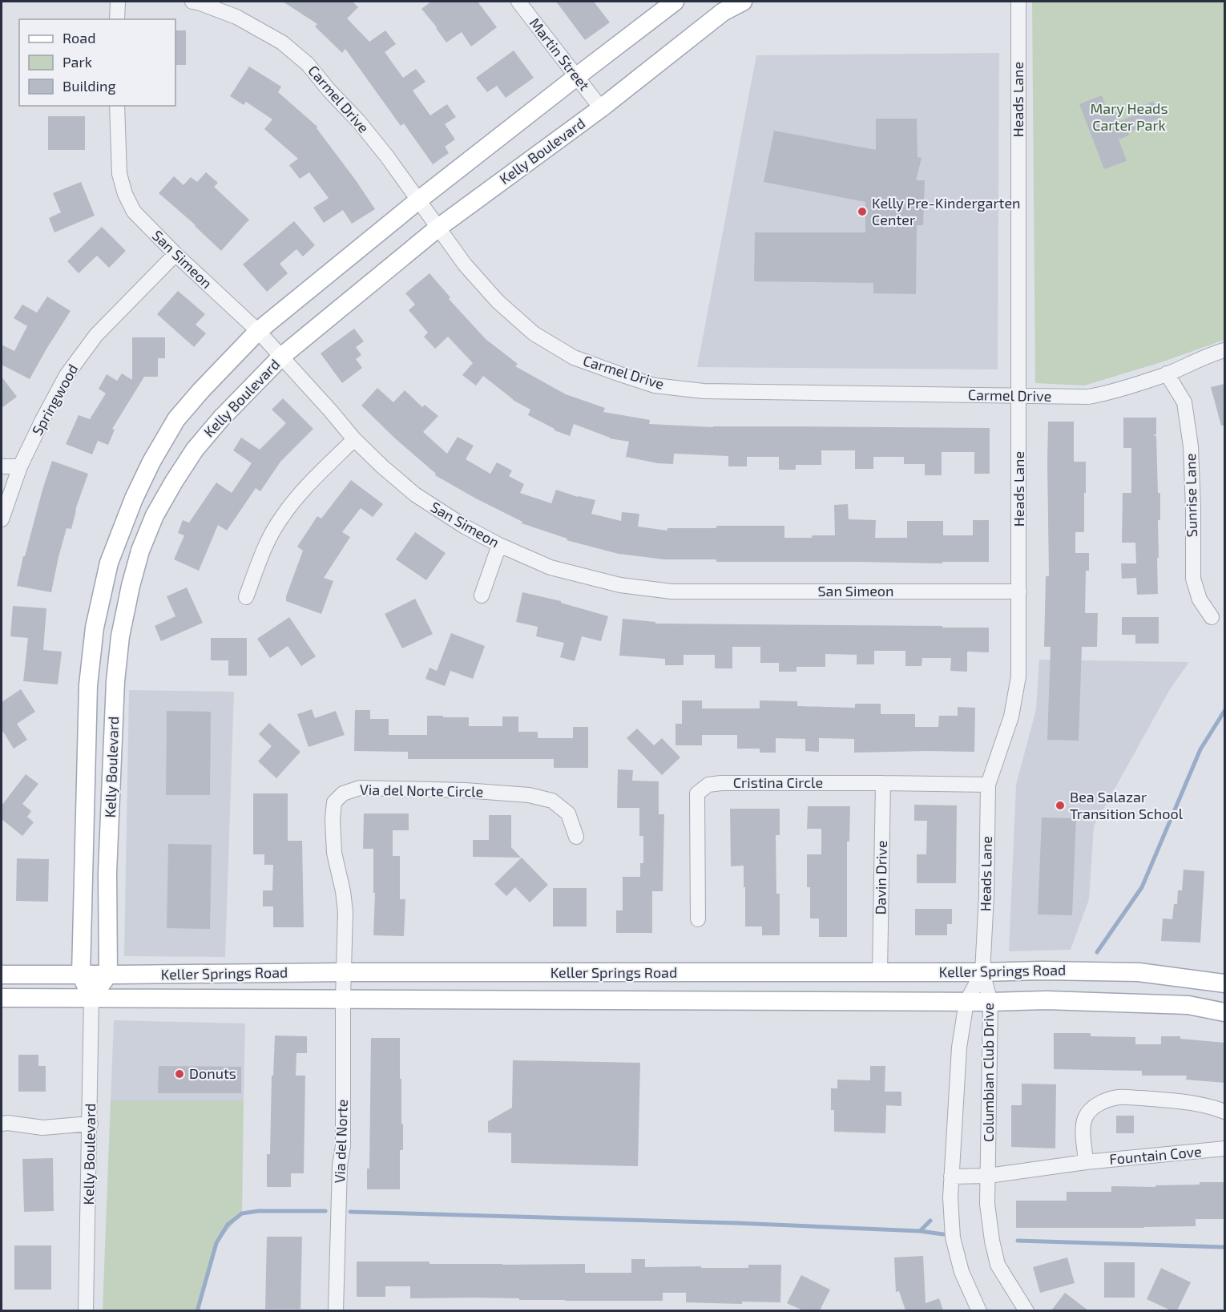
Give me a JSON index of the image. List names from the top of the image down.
{
  "streets": {
    "main road": ["Kelly Boulevard", "Keller Springs Road"],
    "street": [
      "Martin Street",
      "Carmel Drive",
      "Heads Lane",
      "San Simeon",
      "Springwood",
      "Sunrise Lane",
      "Cristina Circle",
      "Via del Norte Circle",
      "Davin Drive",
      "Columbian Club Drive",
      "Via del Norte",
      "Fountain Cove"
    ]
  },
  "crossings": [
    ["Martin Street", "Kelly Boulevard"],
    ["Carmel Drive", "Heads Lane"],
    ["Carmel Drive", "Kelly Boulevard"],
    ["Carmel Drive", "Sunrise Lane"],
    ["Heads Lane", "San Simeon"],
    ["Heads Lane", "Cristina Circle"],
    ["Heads Lane", "Keller Springs Road"],
    ["Heads Lane", "Columbian Club Drive"],
    ["Kelly Boulevard", "San Simeon"],
    ["Kelly Boulevard", "Keller Springs Road"],
    ["San Simeon", "Springwood"],
    ["Cristina Circle", "Davin Drive"],
    ["Via del Norte Circle", "Keller Springs Road"],
    ["Via del Norte Circle", "Via del Norte"],
    ["Davin Drive", "Keller Springs Road"],
    ["Keller Springs Road", "Columbian Club Drive"],
    ["Keller Springs Road", "Via del Norte"],
    ["Columbian Club Drive", "Fountain Cove"]
  ],
  "parks": ["Mary Heads Carter Park"],
  "places": ["Kelly Pre-Kindergarten Center", "Bea Salazar Transition School", "Donuts"],
  "legend": ["Road", "Park", "Building"]
}
